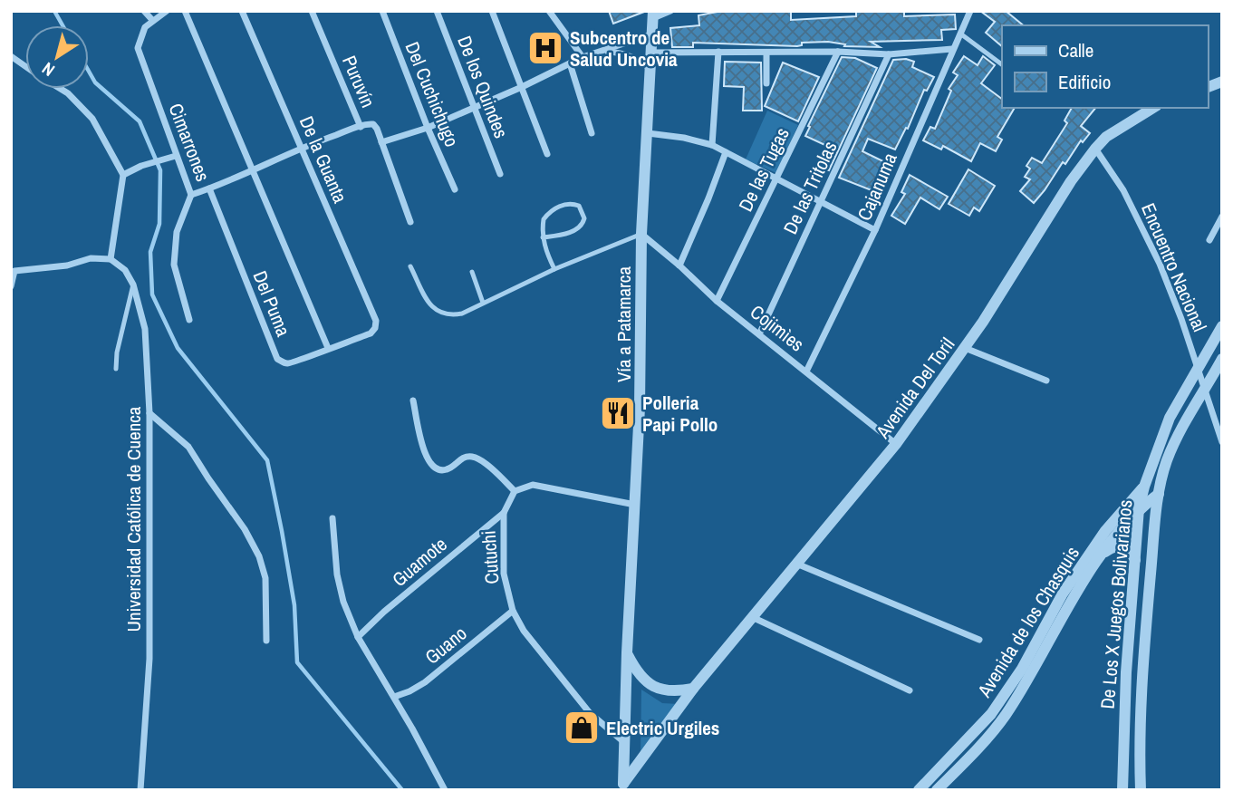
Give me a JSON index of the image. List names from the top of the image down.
{
  "streets": {
    "street": [
      "Puruvín",
      "De los Quindes",
      "Del Cuchichugo",
      "Cimarrones",
      "De la Guanta",
      "De las Tugas",
      "Cajanuma",
      "De las Tritolas",
      "Encuentro Nacional",
      "Del Puma",
      "Vía a Patamarca",
      "Cojimìes",
      "Avenida Del Toril",
      "Universidad Católica de Cuenca",
      "Cutuchi",
      "Guamote",
      "De Los X Juegos Bolivarianos",
      "Avenida de los Chasquis",
      "Guano"
    ]
  },
  "crossings": [
    ["Puruvín", "Cimarrones"],
    ["Cimarrones", "De la Guanta"],
    ["Cimarrones", "Del Puma"],
    ["De la Guanta", "Del Puma"],
    ["De las Tugas", "Cojimìes"],
    ["Cajanuma", "Cojimìes"],
    ["De las Tritolas", "Cojimìes"],
    ["Encuentro Nacional", "Avenida Del Toril"],
    ["Encuentro Nacional", "De Los X Juegos Bolivarianos"],
    ["Vía a Patamarca", "Cojimìes"],
    ["Vía a Patamarca", "Avenida Del Toril"],
    ["Vía a Patamarca", "Cutuchi"],
    ["Cojimìes", "Avenida Del Toril"],
    ["Cutuchi", "Guamote"],
    ["Cutuchi", "Guano"],
    ["De Los X Juegos Bolivarianos", "Avenida de los Chasquis"]
  ],
  "places": {
    "hospital": ["Subcentro de Salud Uncovia"],
    "restaurant": ["Polleria Papi Pollo"],
    "shop": ["Electric Urgiles"]
  },
  "legend": ["Calle", "Edificio"],
  "north": "bottom left"
}
